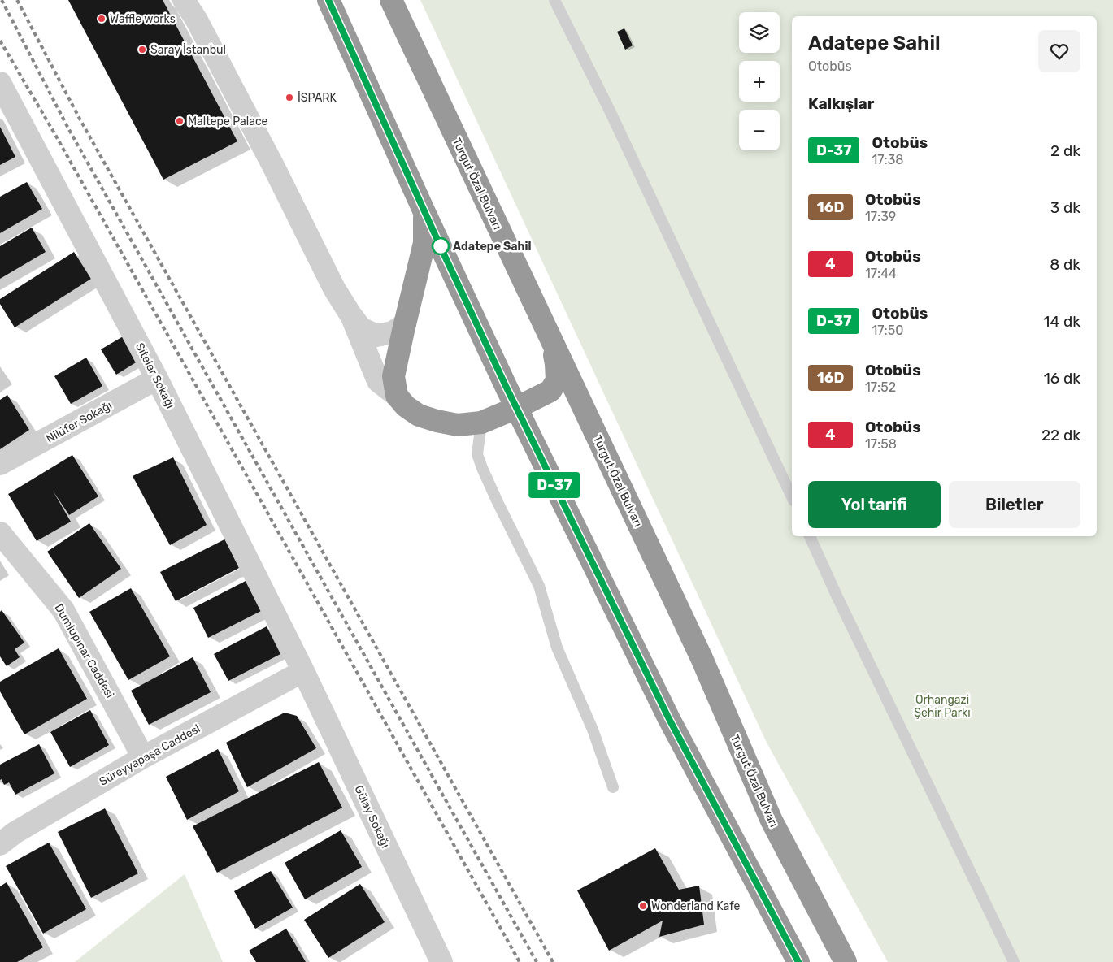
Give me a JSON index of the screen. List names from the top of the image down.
{
  "streets": {
    "highway": ["Turgut Özal Bulvarı"],
    "street": [
      "Siteler Sokağı",
      "Nilüfer Sokağı",
      "Dumlupınar Caddesi",
      "Süreyyapaşa Caddesi",
      "Gülay Sokağı"
    ]
  },
  "crossings": [
    ["Siteler Sokağı", "Nilüfer Sokağı"],
    ["Siteler Sokağı", "Süreyyapaşa Caddesi"],
    ["Siteler Sokağı", "Gülay Sokağı"],
    ["Dumlupınar Caddesi", "Süreyyapaşa Caddesi"],
    ["Süreyyapaşa Caddesi", "Gülay Sokağı"]
  ],
  "parks": ["Orhangazi Şehir Parkı"],
  "places": [
    "Waffle works",
    "Saray İstanbul",
    "İSPARK",
    "Maltepe Palace",
    "Adatepe Sahil",
    "Wonderland Kafe"
  ],
  "lines": ["bus line D-37"],
  "page": {
    "on_map": "D-37",
    "map_buttons": ["+", "−"],
    "heading": [
      ["Adatepe Sahil", "Otobüs"],
      "Kalkışlar"
    ],
    "list": [
      {
        "mark": "D-37",
        "name": "Otobüs",
        "note": "17:38",
        "value": "2 dk"
      },
      {
        "mark": "16D",
        "name": "Otobüs",
        "note": "17:39",
        "value": "3 dk"
      },
      {
        "mark": "4",
        "name": "Otobüs",
        "note": "17:44",
        "value": "8 dk"
      },
      {
        "mark": "D-37",
        "name": "Otobüs",
        "note": "17:50",
        "value": "14 dk"
      },
      {
        "mark": "16D",
        "name": "Otobüs",
        "note": "17:52",
        "value": "16 dk"
      },
      {
        "mark": "4",
        "name": "Otobüs",
        "note": "17:58",
        "value": "22 dk"
      }
    ],
    "buttons": ["Yol tarifi", "Biletler"]
  }
}
